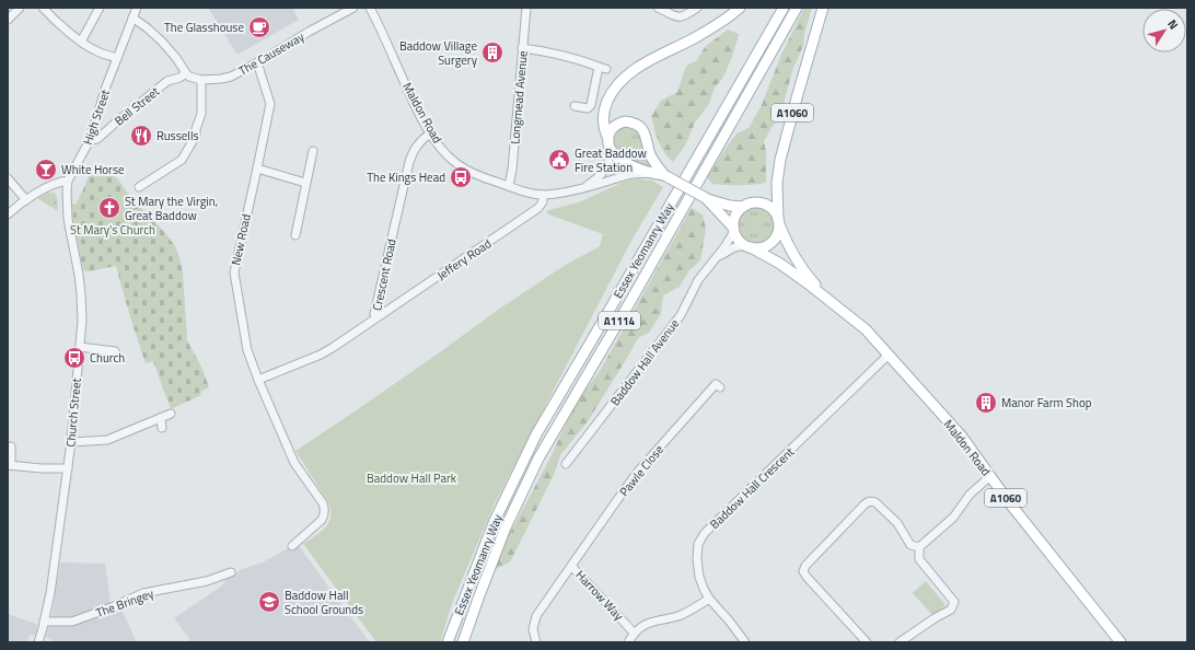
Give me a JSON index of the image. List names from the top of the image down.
{
  "streets": {
    "main road": [
      "Maldon Road",
      "A1060",
      "Essex Yeomanry Way",
      "A1114"
    ],
    "street": [
      "The Causeway",
      "Longmead Avenue",
      "Bell Street",
      "High Street",
      "New Road",
      "Jeffery Road",
      "Crescent Road",
      "Baddow Hall Avenue",
      "Church Street",
      "Pawle Close",
      "Baddow Hall Crescent",
      "Harrow Way",
      "The Bringey"
    ]
  },
  "crossings": [
    ["The Causeway", "Bell Street"],
    ["The Causeway", "New Road"],
    ["Longmead Avenue", "Maldon Road"],
    ["Bell Street", "High Street"],
    ["Maldon Road", "A1060"],
    ["Maldon Road", "Jeffery Road"],
    ["Maldon Road", "Crescent Road"],
    ["Maldon Road", "Baddow Hall Avenue"],
    ["Maldon Road", "Baddow Hall Crescent"],
    ["A1060", "Baddow Hall Avenue"],
    ["High Street", "Church Street"],
    ["New Road", "Crescent Road"],
    ["Jeffery Road", "Crescent Road"],
    ["Church Street", "The Bringey"],
    ["Pawle Close", "Harrow Way"]
  ],
  "parks": ["St Mary's Church", "Baddow Hall Park"],
  "places": {
    "cafe": ["The Glasshouse"],
    "building": ["Baddow Village Surgery", "Manor Farm Shop"],
    "restaurant": ["Russells"],
    "public building": ["Great Baddow Fire Station"],
    "bar": ["White Horse"],
    "bus stop": ["The Kings Head", "Church"],
    "church": ["St Mary the Virgin, Great Baddow"],
    "school or university": ["Baddow Hall School Grounds"]
  },
  "north": "top right"
}
